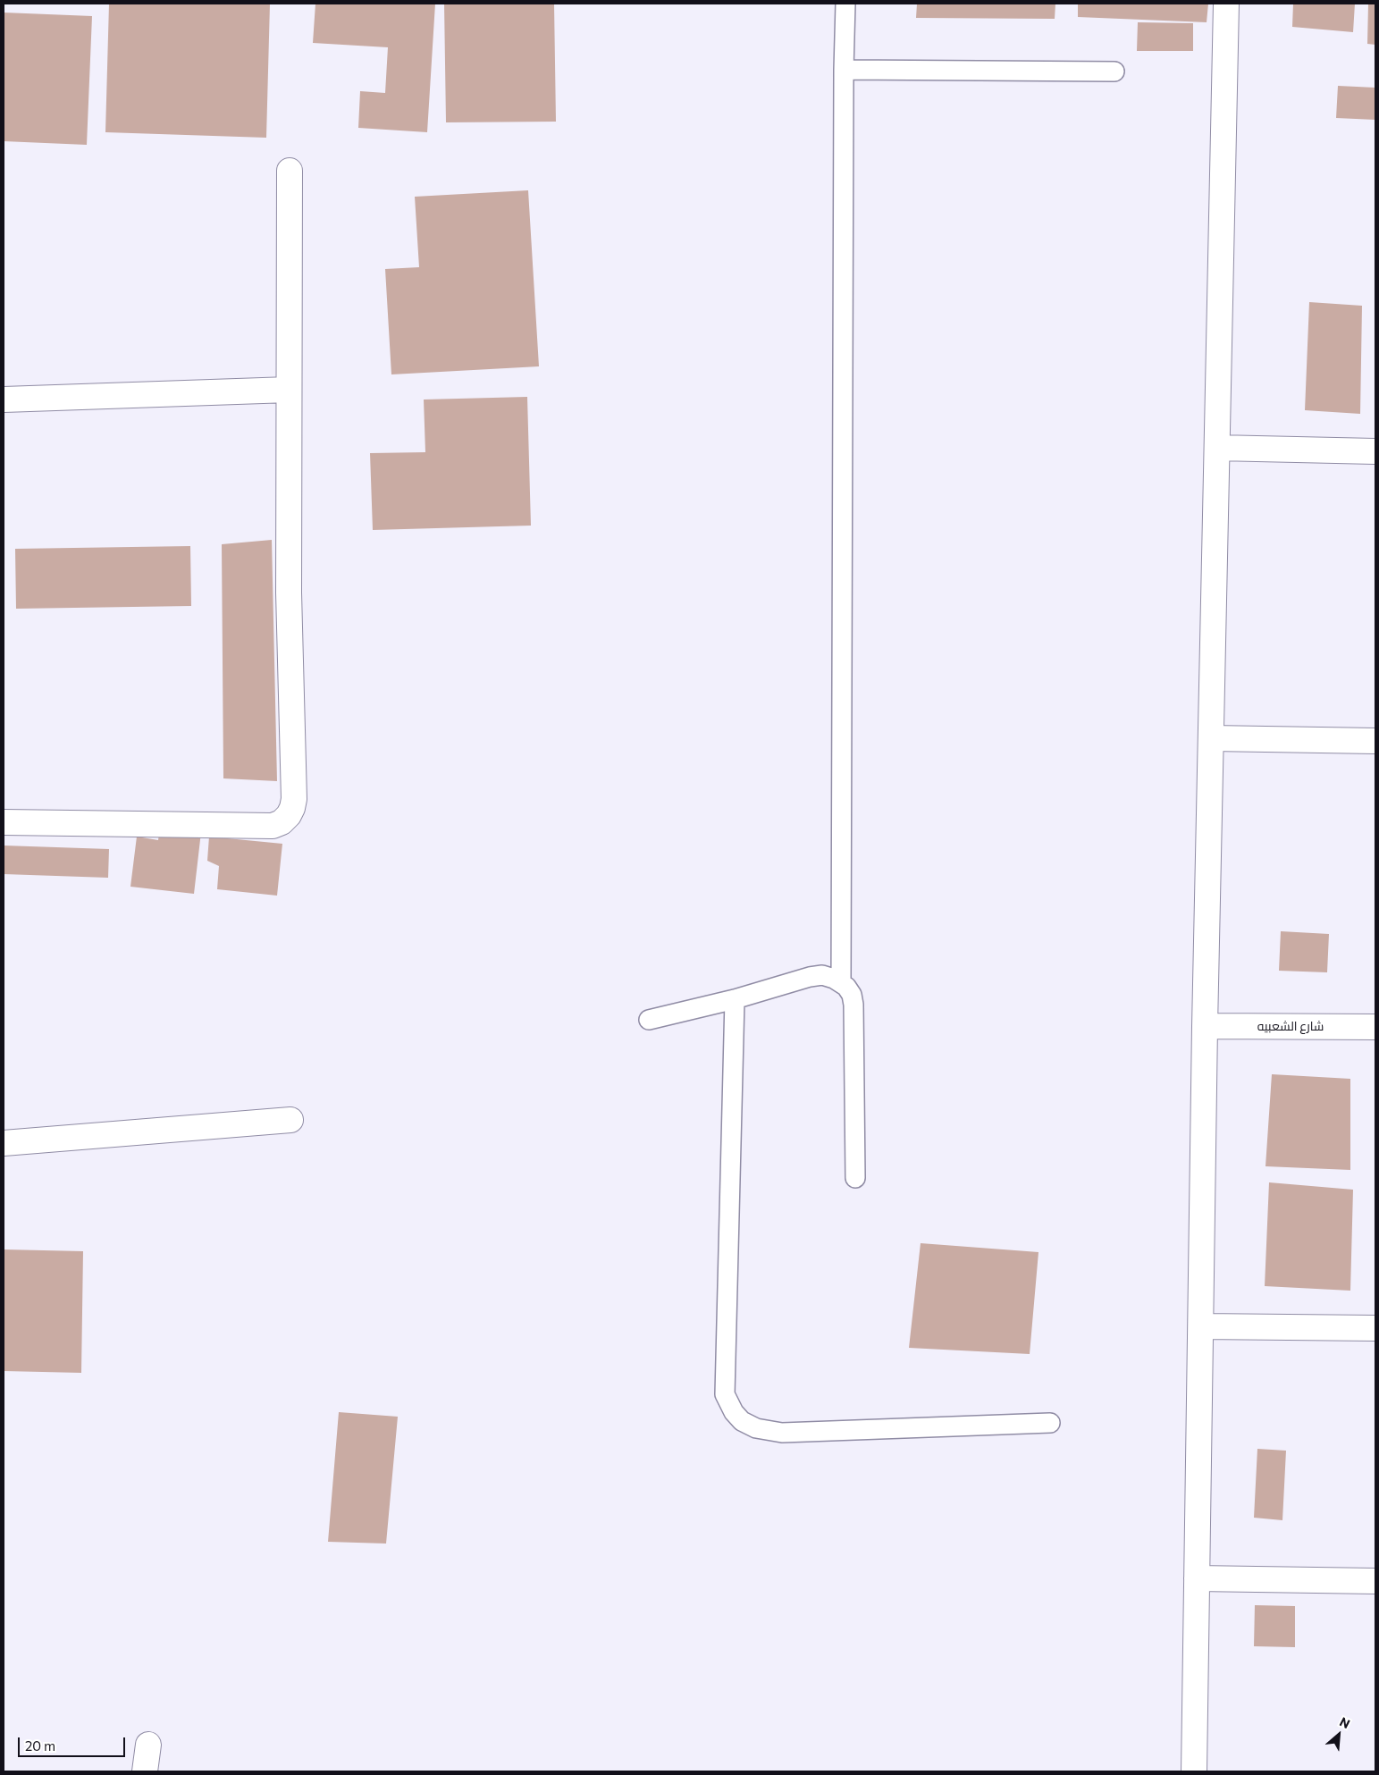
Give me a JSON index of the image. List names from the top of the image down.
{
  "streets": {
    "street": ["شارع الشعبيه"]
  },
  "scale_bar": "20 m",
  "north": "top right"
}
